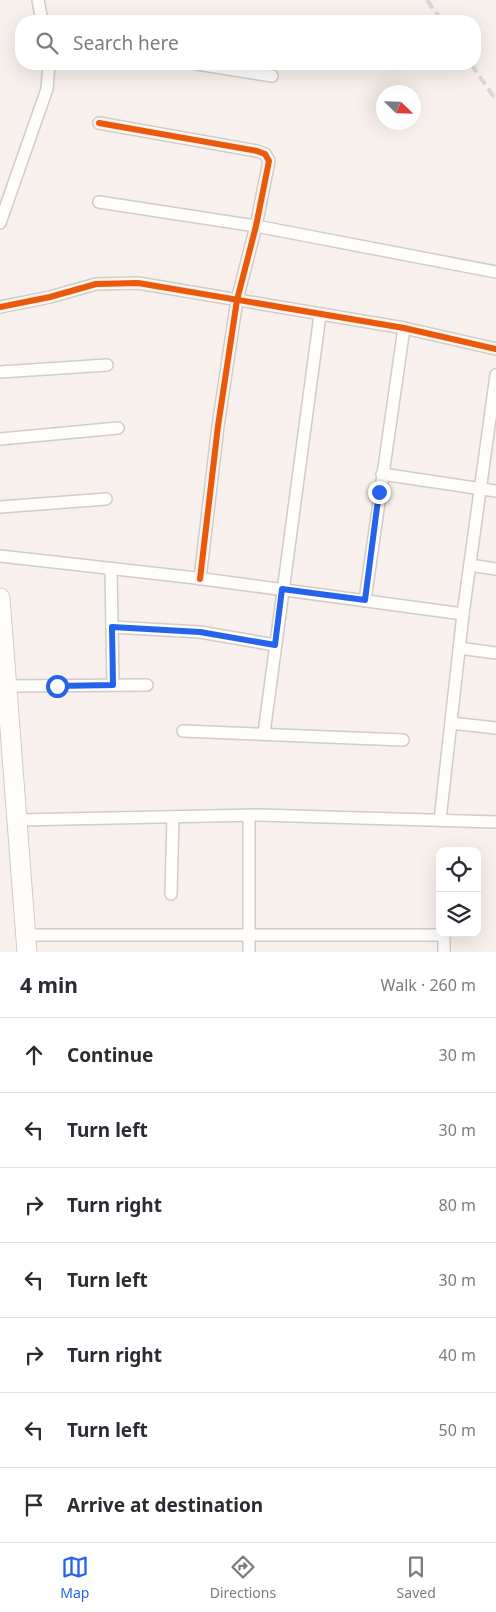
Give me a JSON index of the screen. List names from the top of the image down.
{
  "north": "bottom right",
  "page": {
    "search": "Search here",
    "heading": ["4 min", "Walk · 260 m"],
    "list": [
      ["Continue", "30 m"],
      ["Turn left", "30 m"],
      ["Turn right", "80 m"],
      ["Turn left", "30 m"],
      ["Turn right", "40 m"],
      ["Turn left", "50 m"],
      "Arrive at destination"
    ],
    "nav": ["Map", "Directions", "Saved"]
  }
}
